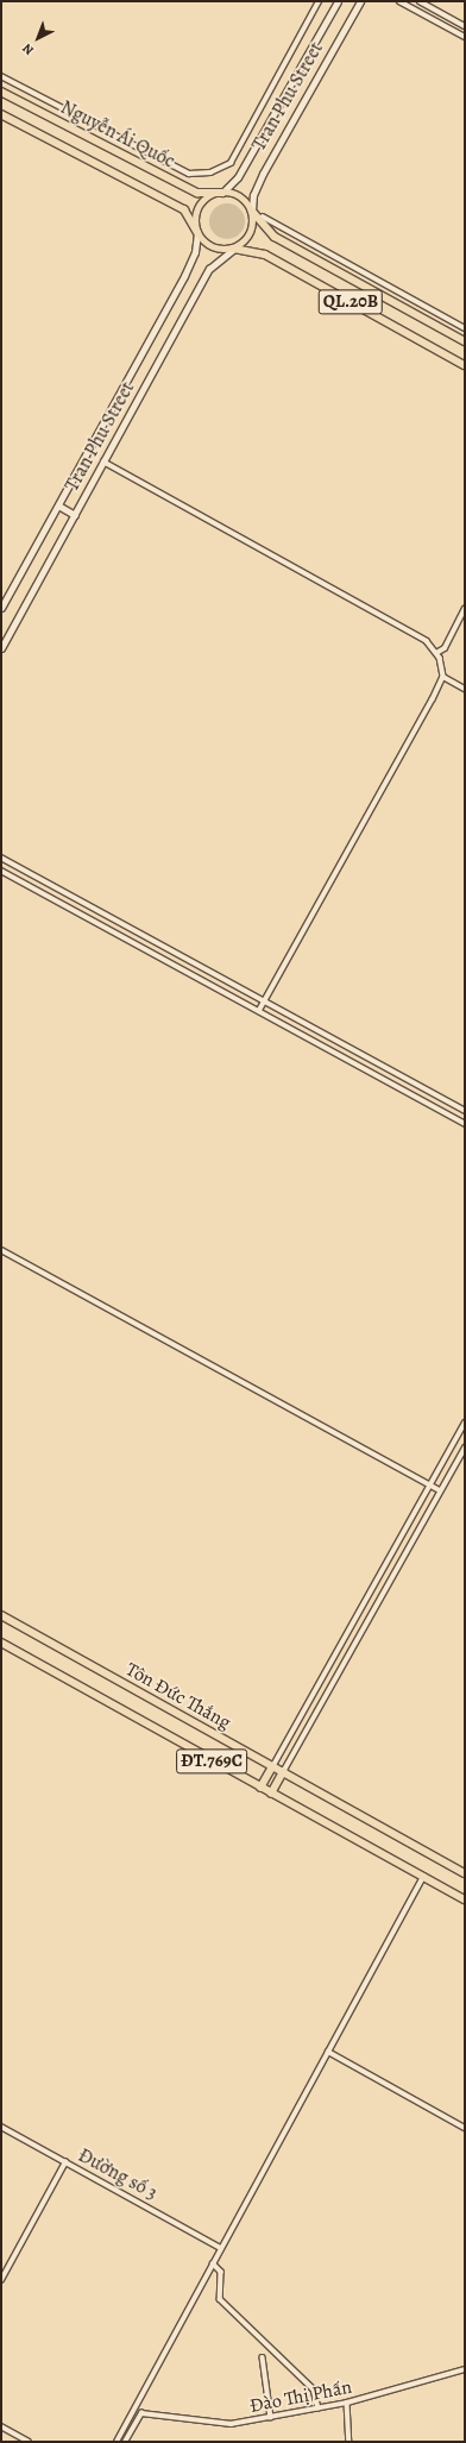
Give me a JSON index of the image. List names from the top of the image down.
{
  "streets": {
    "main road": [
      "Tran Phu Street",
      "Nguyễn Ái Quốc",
      "QL.20B",
      "Tôn Đức Thắng",
      "ĐT.769C"
    ],
    "street": ["Đường số 3", "Đào Thị Phấn"]
  },
  "crossings": [
    ["Tran Phu Street", "Nguyễn Ái Quốc"],
    ["Tran Phu Street", "QL.20B"],
    ["Nguyễn Ái Quốc", "QL.20B"]
  ],
  "north": "bottom left"
}
